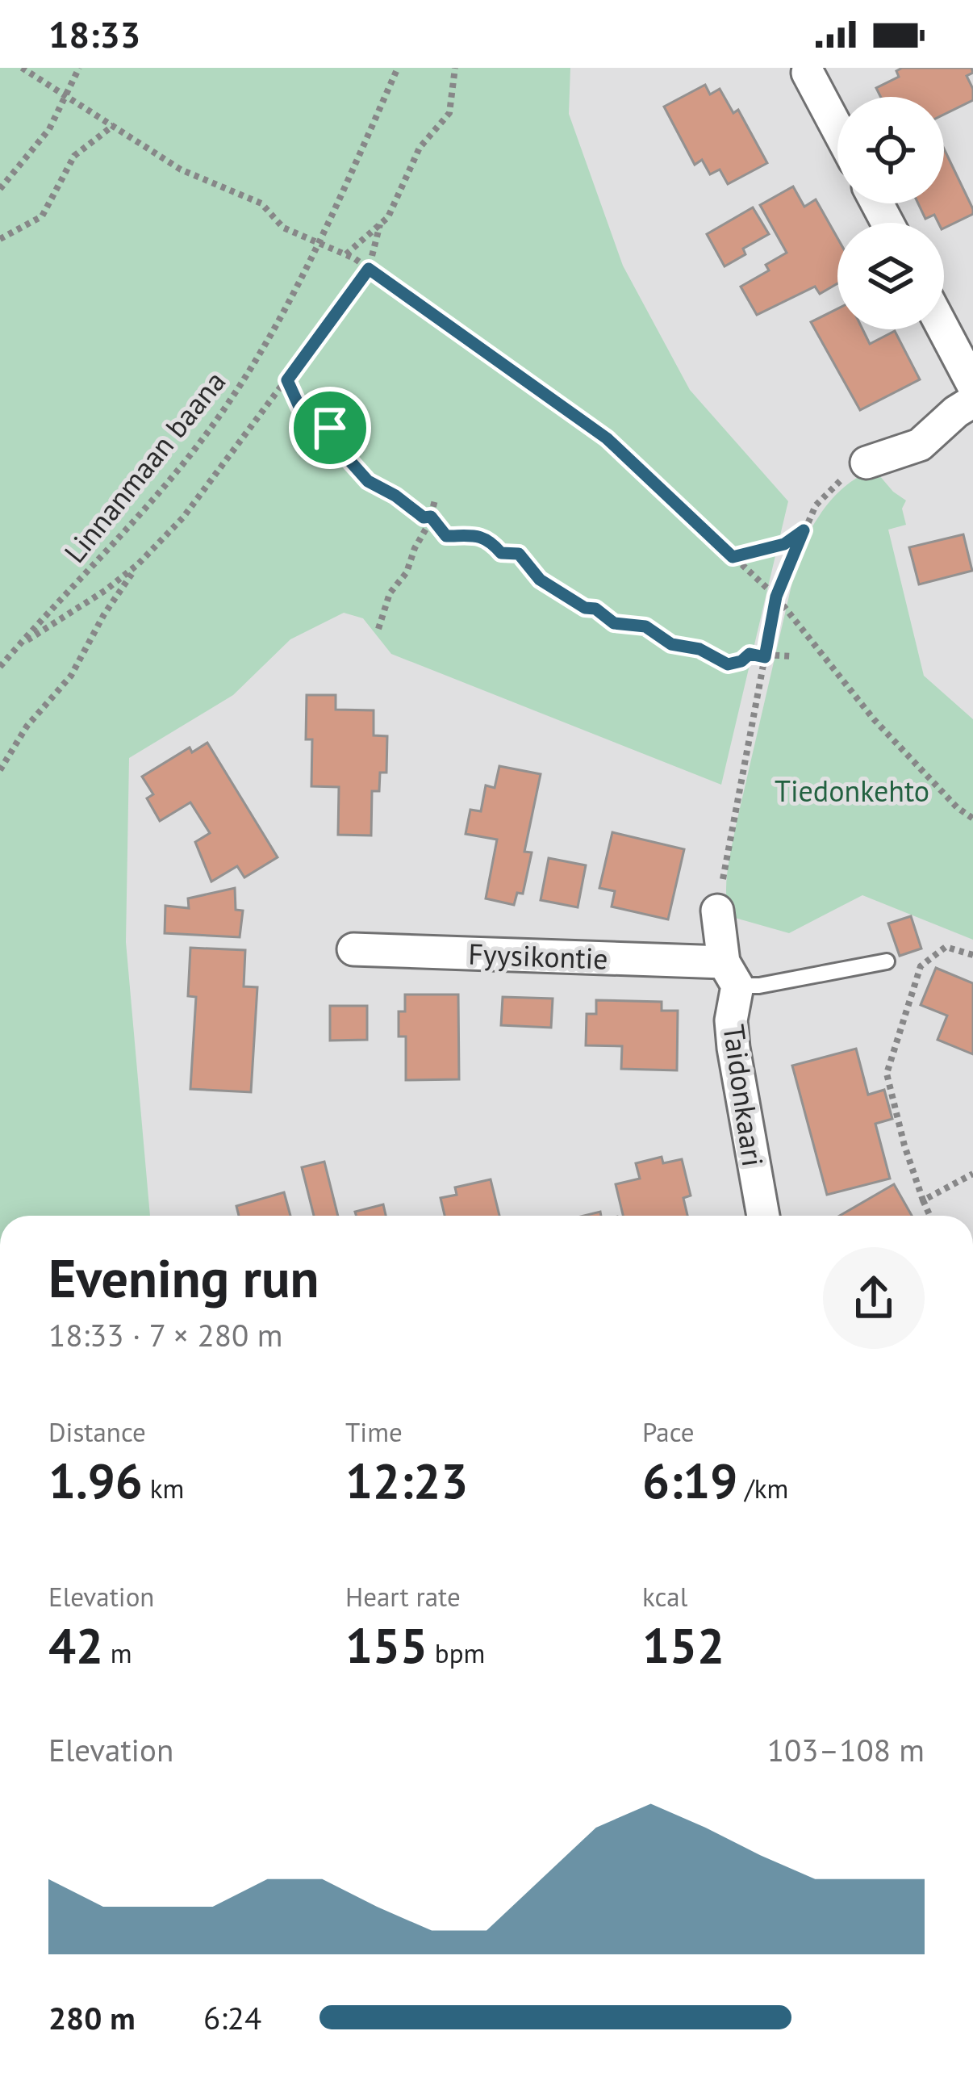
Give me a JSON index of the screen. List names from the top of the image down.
{
  "streets": {
    "street": ["Fyysikontie", "Taidonkaari"],
    "path": ["Linnanmaan baana"]
  },
  "crossings": [
    ["Fyysikontie", "Taidonkaari"]
  ],
  "parks": ["Tiedonkehto"],
  "page": {
    "status": "18:33",
    "heading": ["Evening run", "18:33 · 7 × 280 m"],
    "stats": [
      ["Distance", "1.96 km"],
      ["Time", "12:23"],
      ["Pace", "6:19 /km"],
      ["Elevation", "42 m"],
      ["Heart rate", "155 bpm"],
      ["kcal", "152"]
    ],
    "chart": ["Elevation", "103–108 m"],
    "list": [
      {
        "name": "280 m",
        "note": "6:24"
      }
    ]
  }
}
